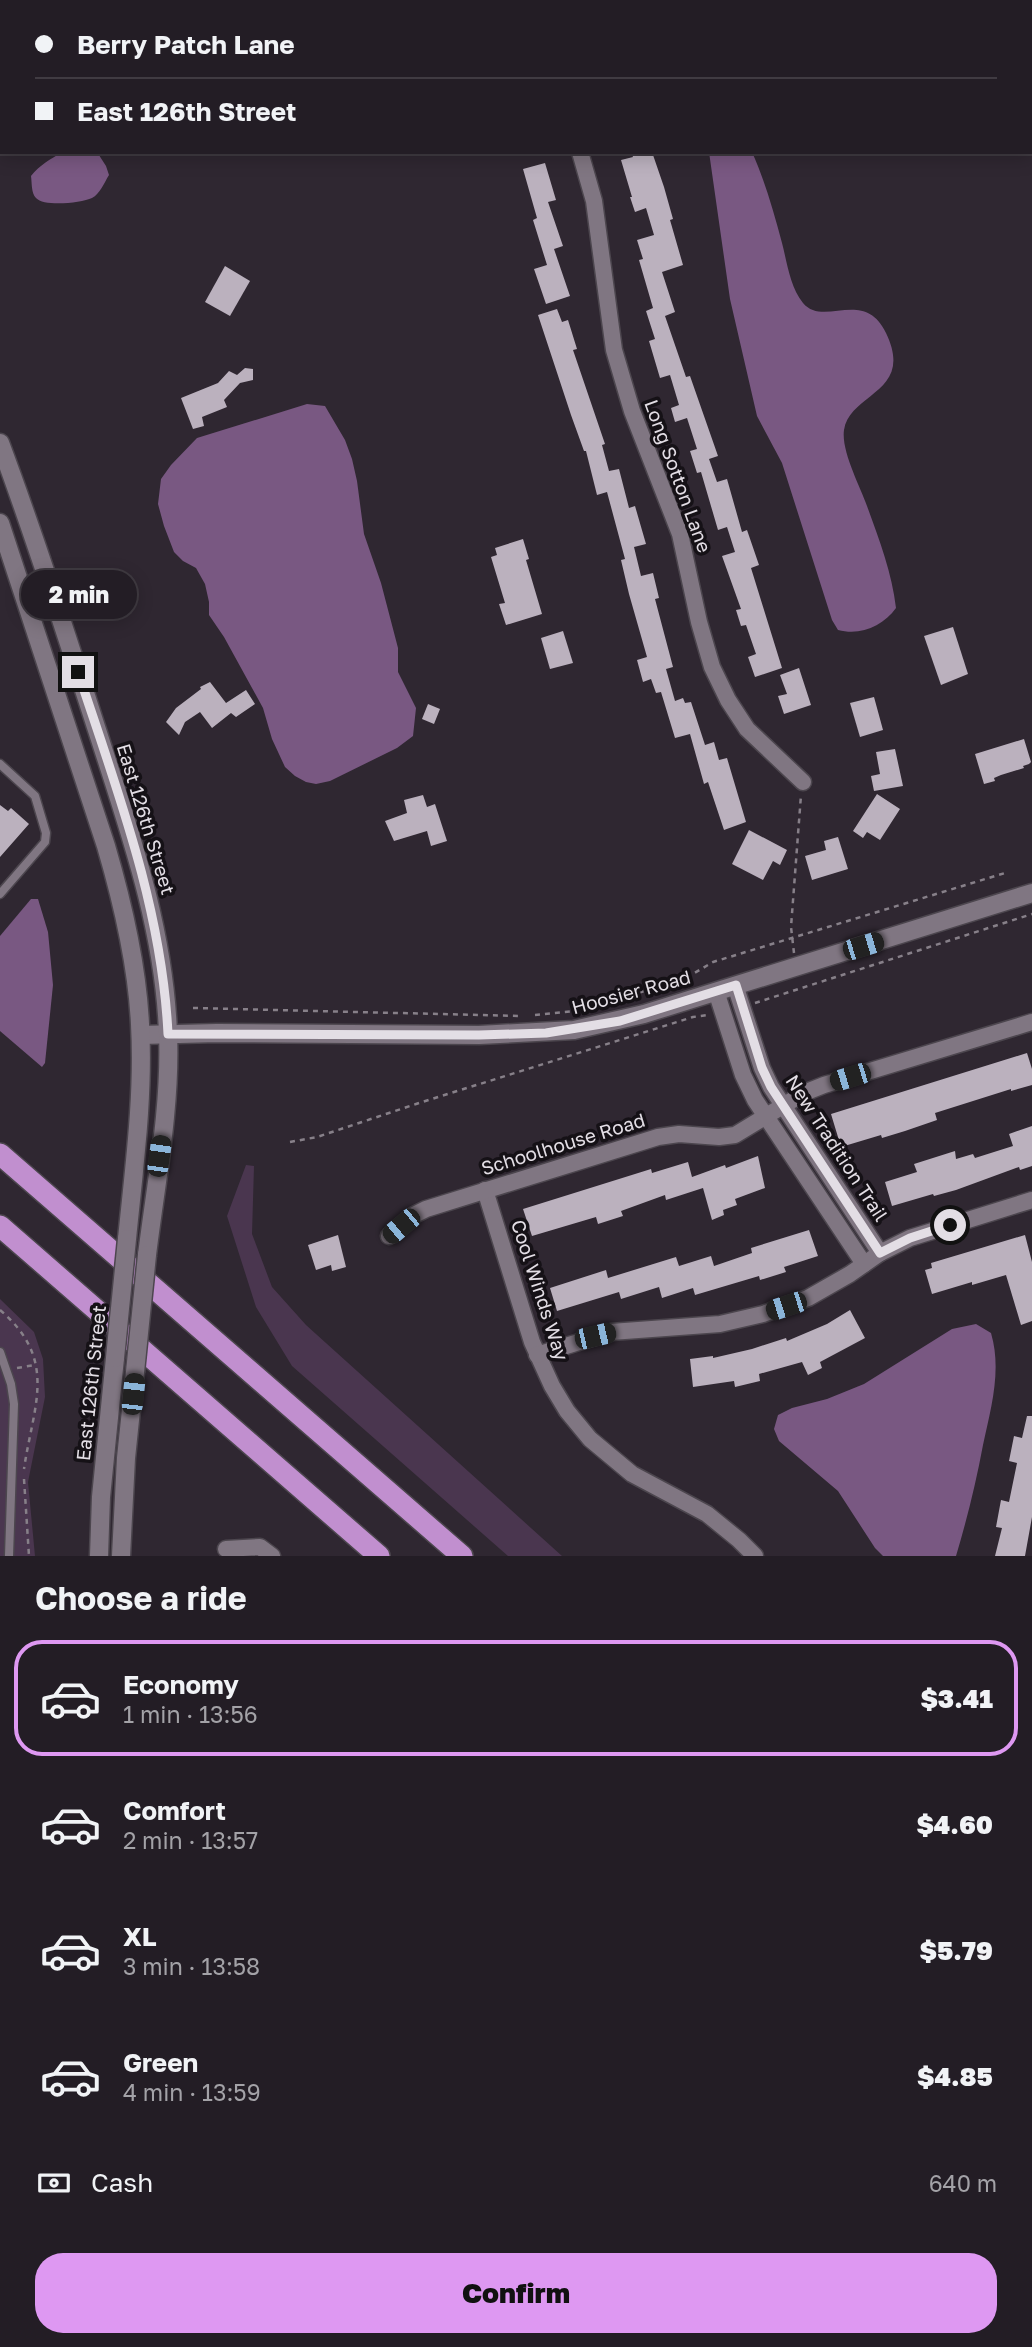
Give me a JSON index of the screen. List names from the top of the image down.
{
  "streets": {
    "main road": ["East 126th Street", "Hoosier Road"],
    "street": [
      "Long Sotton Lane",
      "Schoolhouse Road",
      "New Tradition Trail",
      "Cool Winds Way"
    ]
  },
  "crossings": [
    ["East 126th Street", "Hoosier Road"],
    ["Hoosier Road", "New Tradition Trail"],
    ["Schoolhouse Road", "New Tradition Trail"],
    ["Schoolhouse Road", "Cool Winds Way"]
  ],
  "page": {
    "banner": ["Berry Patch Lane", "East 126th Street"],
    "bubble": "2 min",
    "heading": "Choose a ride",
    "list": [
      {
        "name": "Economy",
        "note": "1 min · 13:56",
        "value": "$3.41"
      },
      {
        "name": "Comfort",
        "note": "2 min · 13:57",
        "value": "$4.60"
      },
      {
        "name": "XL",
        "note": "3 min · 13:58",
        "value": "$5.79"
      },
      {
        "name": "Green",
        "note": "4 min · 13:59",
        "value": "$4.85"
      }
    ],
    "pay": ["Cash", "640 m"],
    "buttons": "Confirm"
  }
}
